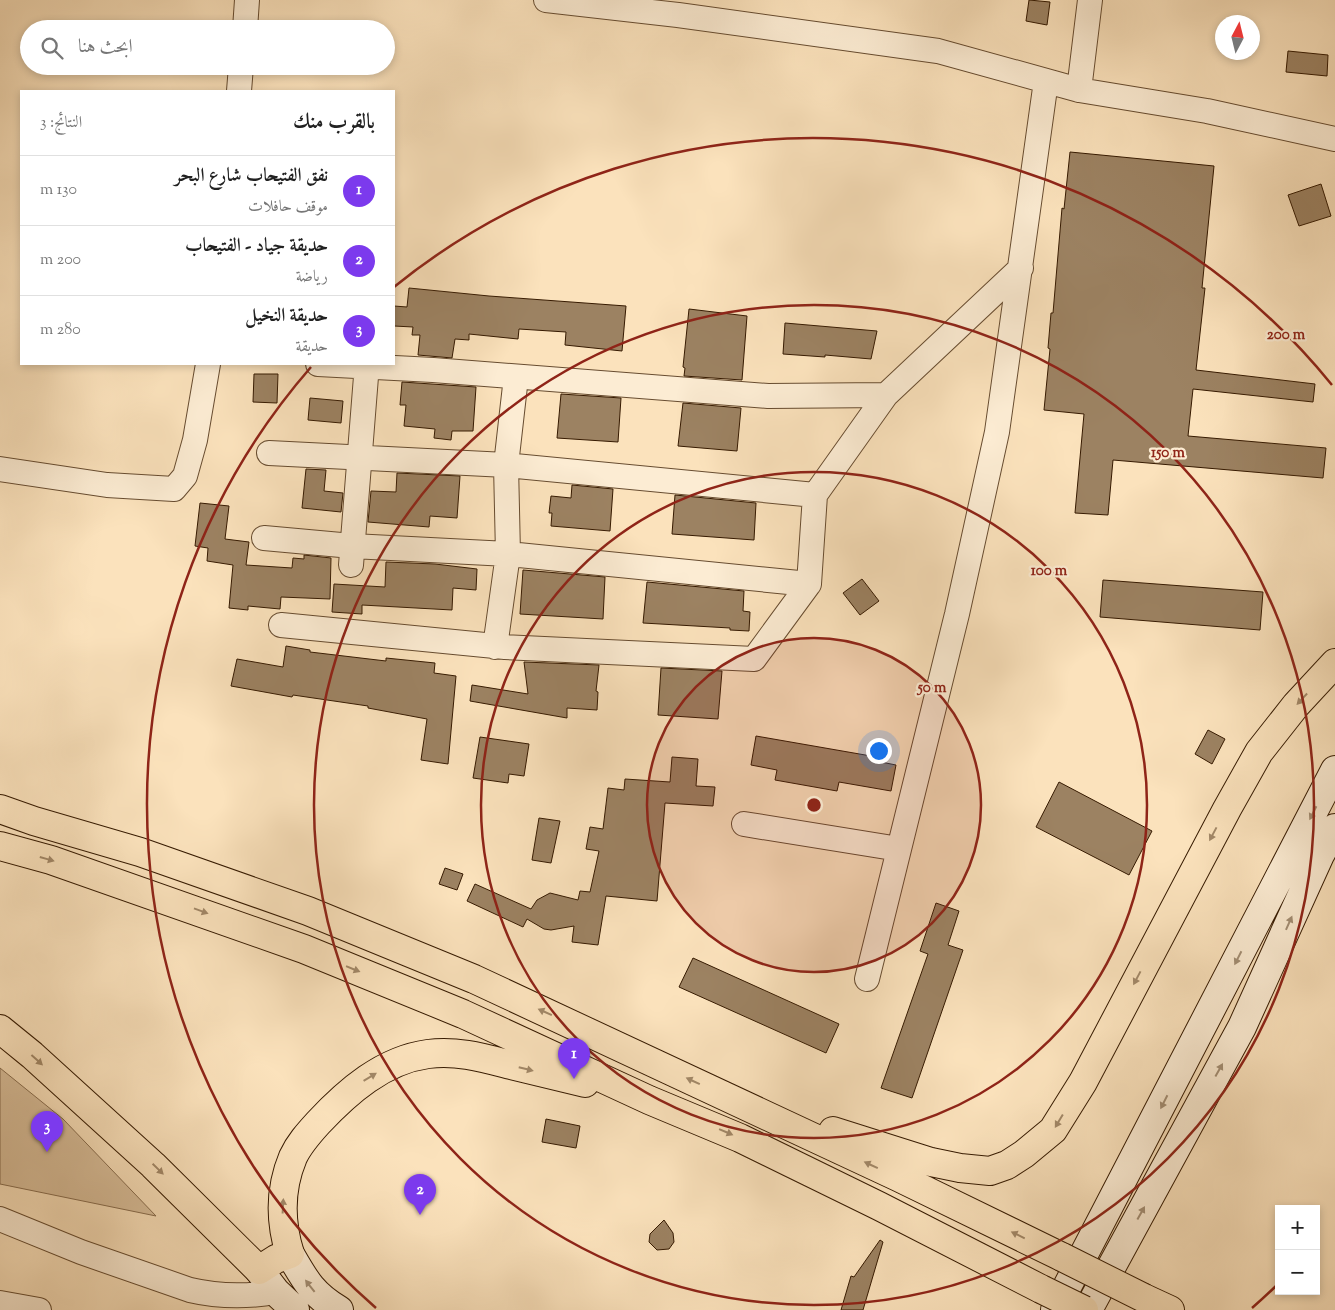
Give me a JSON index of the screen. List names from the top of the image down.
{
  "north": "top",
  "page": {
    "search": "ابحث هنا",
    "heading": ["بالقرب منك", "النتائج: 3"],
    "list": [
      {
        "mark": "1",
        "name": "نفق الفتيحاب شارع البحر",
        "note": "موقف حافلات",
        "value": "130 m"
      },
      {
        "mark": "2",
        "name": "حديقة جياد - الفتيحاب",
        "note": "رياضة",
        "value": "200 m"
      },
      {
        "mark": "3",
        "name": "حديقة النخيل",
        "note": "حديقة",
        "value": "280 m"
      }
    ],
    "pins": ["1", "3", "2"],
    "map_buttons": ["+", "−"]
  },
  "rings": [
    "200 m",
    "150 m",
    "100 m",
    "50 m"
  ]
}
